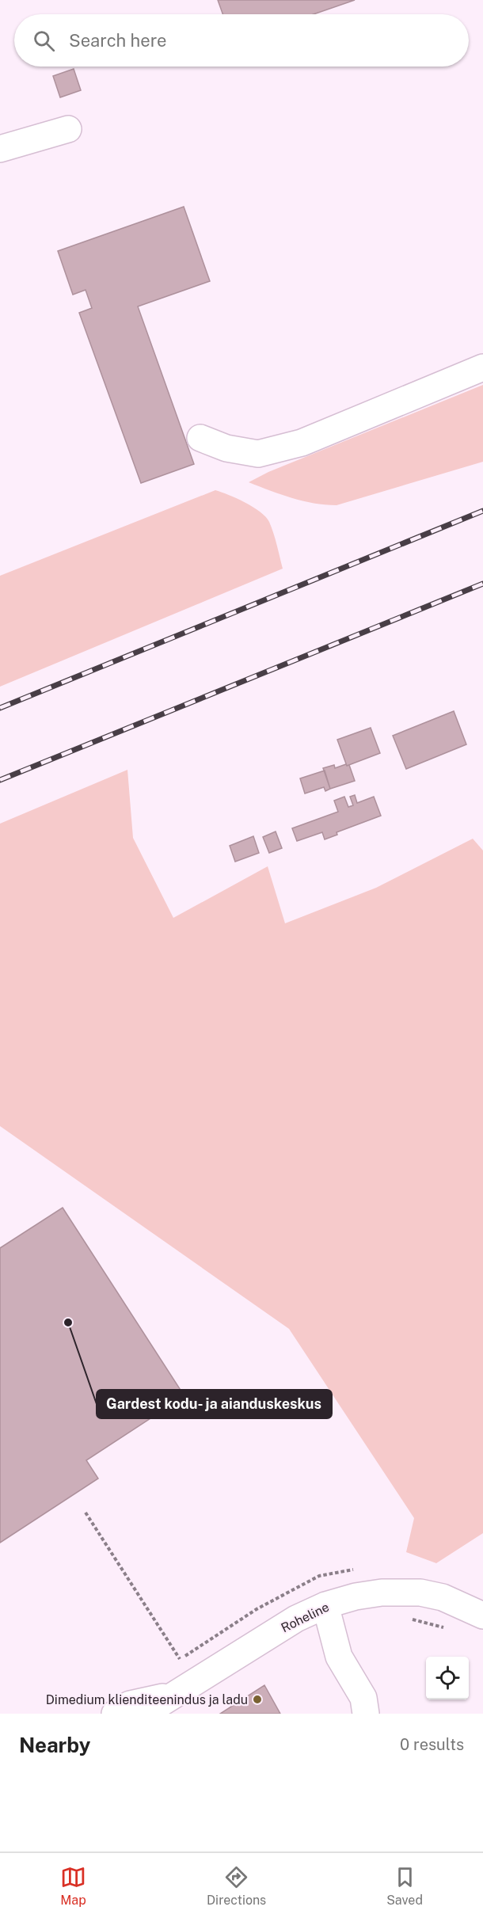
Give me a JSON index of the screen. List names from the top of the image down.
{
  "streets": {
    "street": ["Roheline"]
  },
  "places": ["Gardest kodu- ja aianduskeskus", "Dimedium klienditeenindus ja ladu"],
  "page": {
    "search": "Search here",
    "heading": ["Nearby", "0 results"],
    "nav": ["Map", "Directions", "Saved"]
  }
}
